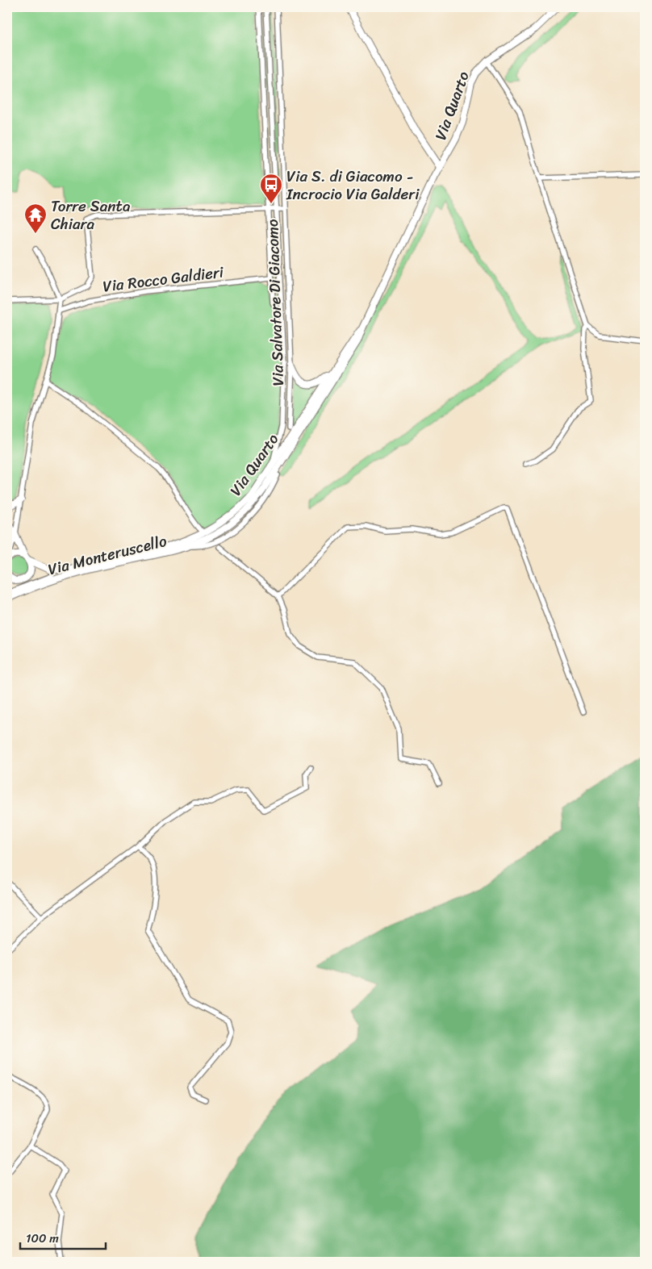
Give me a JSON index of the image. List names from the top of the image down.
{
  "streets": {
    "street": [
      "Via Quarto",
      "Via Rocco Galdieri",
      "Via Salvatore Di Giacomo",
      "Via Monteruscello"
    ]
  },
  "crossings": [
    ["Via Quarto", "Via Salvatore Di Giacomo"],
    ["Via Quarto", "Via Monteruscello"],
    ["Via Rocco Galdieri", "Via Salvatore Di Giacomo"]
  ],
  "places": {
    "bus stop": ["Via S. di Giacomo - Incrocio Via Galderi"],
    "temple": ["Torre Santa Chiara"]
  },
  "scale_bar": "100 m"
}
